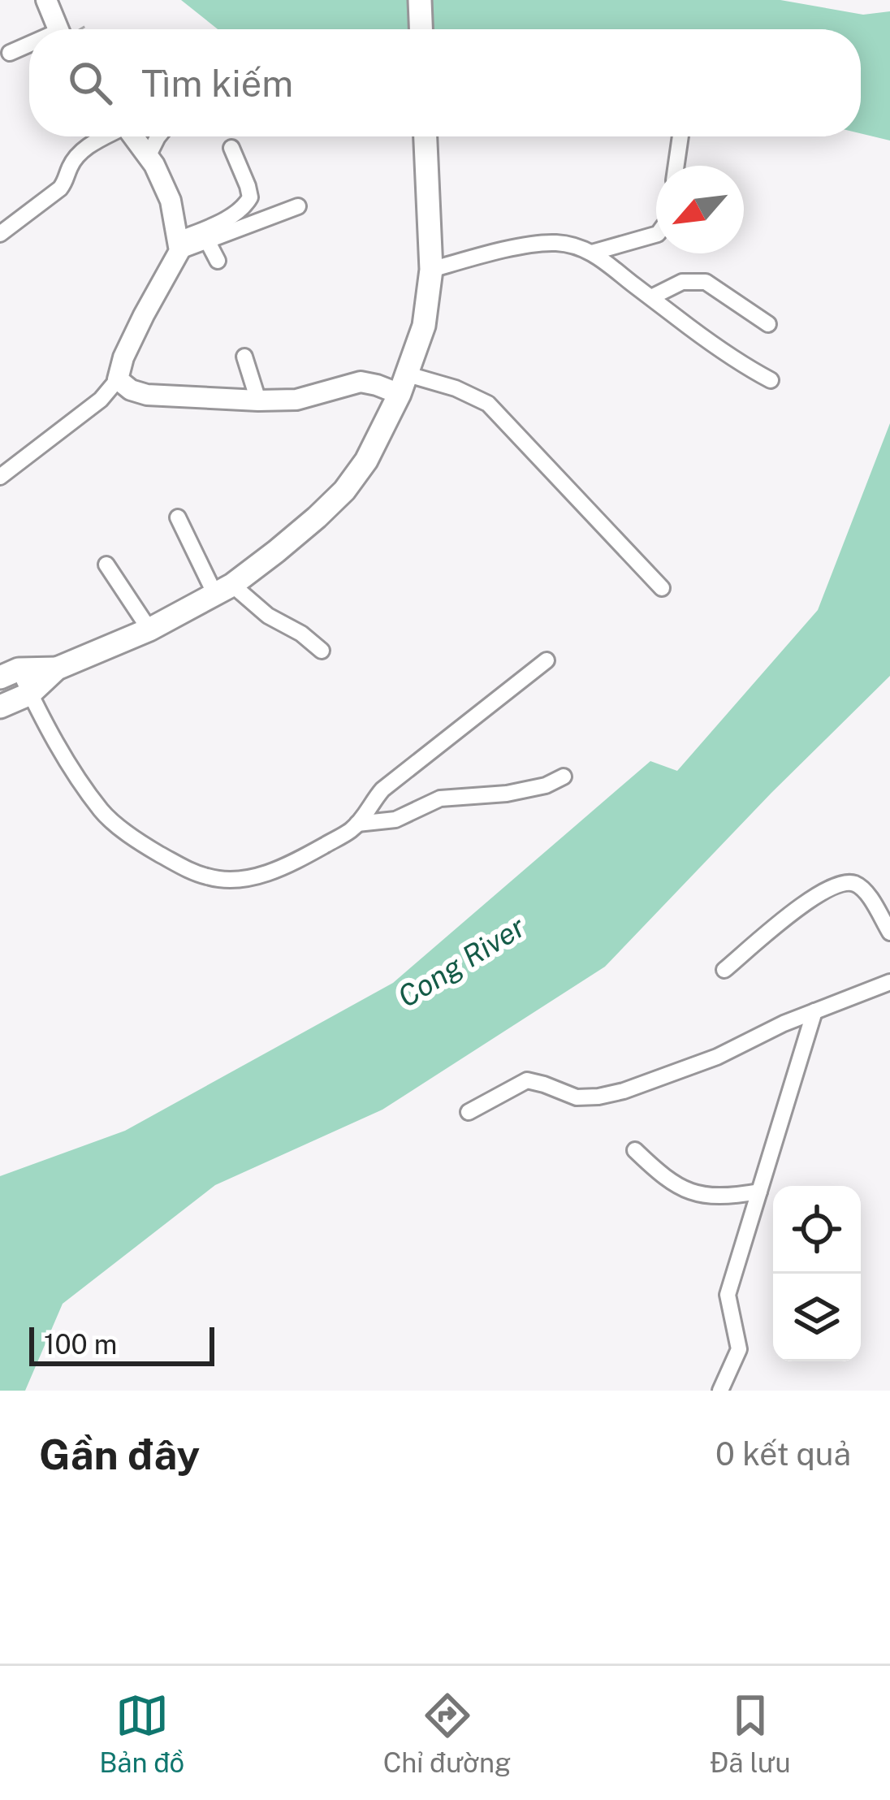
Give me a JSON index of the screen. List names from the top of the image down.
{
  "water": ["Cong River"],
  "scale_bar": "100 m",
  "north": "bottom left",
  "page": {
    "search": "Tìm kiếm",
    "scale": "100 m",
    "heading": ["Gần đây", "0 kết quả"],
    "nav": ["Bản đồ", "Chỉ đường", "Đã lưu"]
  }
}
